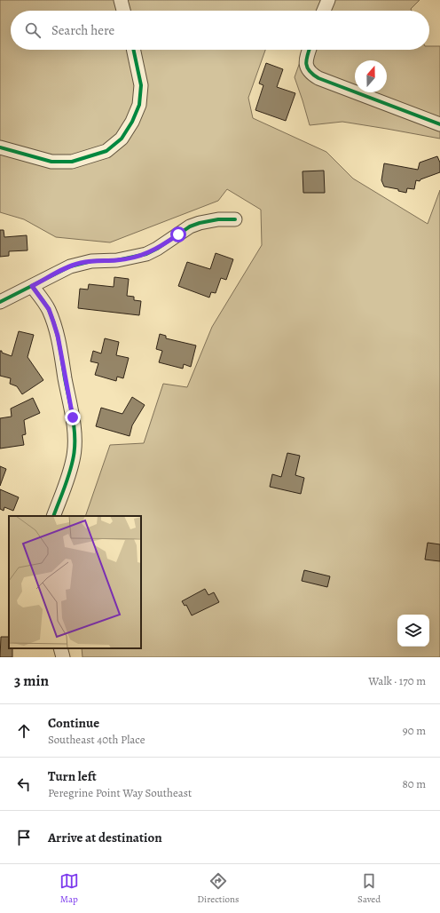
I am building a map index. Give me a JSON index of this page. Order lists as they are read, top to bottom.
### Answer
{
  "north": "top",
  "page": {
    "search": "Search here",
    "heading": ["3 min", "Walk · 170 m"],
    "list": [
      ["Continue", "Southeast 40th Place", "90 m"],
      ["Turn left", "Peregrine Point Way Southeast", "80 m"],
      "Arrive at destination"
    ],
    "nav": ["Map", "Directions", "Saved"]
  }
}
